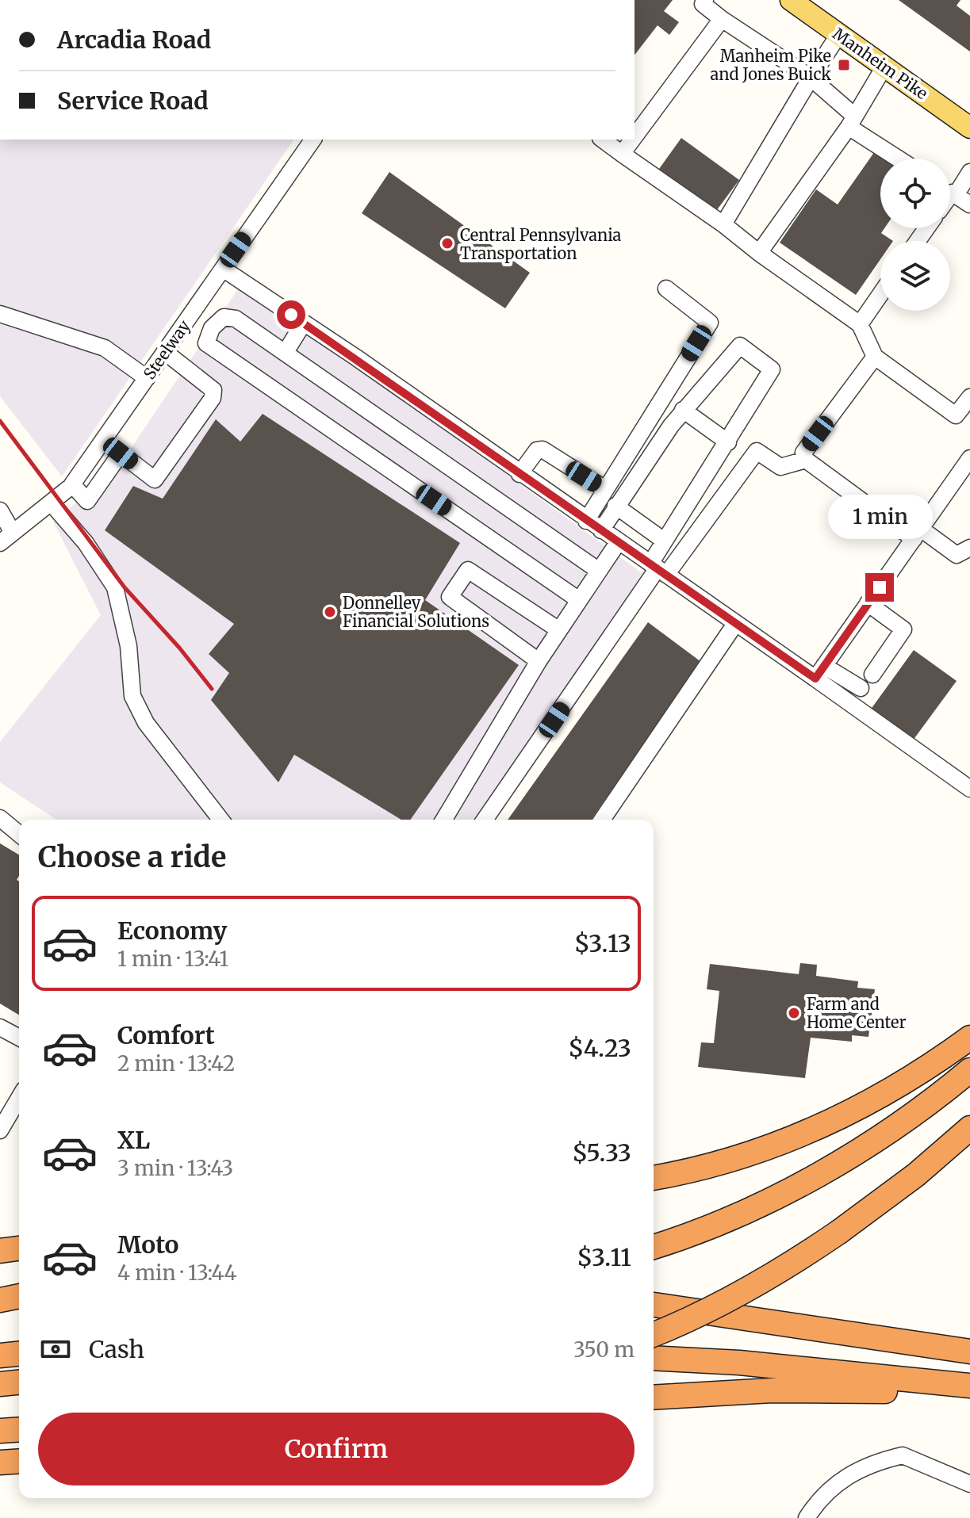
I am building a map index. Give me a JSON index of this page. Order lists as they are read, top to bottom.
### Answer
{
  "streets": {
    "main road": ["Manheim Pike"],
    "street": ["Steelway"]
  },
  "places": {
    "transit": ["Manheim Pike and Jones Buick"],
    "other": ["Central Pennsylvania Transportation", "Donnelley Financial Solutions", "Farm and Home Center"]
  },
  "page": {
    "banner": ["Arcadia Road", "Service Road"],
    "bubble": "1 min",
    "heading": "Choose a ride",
    "list": [
      {
        "name": "Economy",
        "note": "1 min · 13:41",
        "value": "$3.13"
      },
      {
        "name": "Comfort",
        "note": "2 min · 13:42",
        "value": "$4.23"
      },
      {
        "name": "XL",
        "note": "3 min · 13:43",
        "value": "$5.33"
      },
      {
        "name": "Moto",
        "note": "4 min · 13:44",
        "value": "$3.11"
      }
    ],
    "pay": ["Cash", "350 m"],
    "buttons": "Confirm"
  }
}
